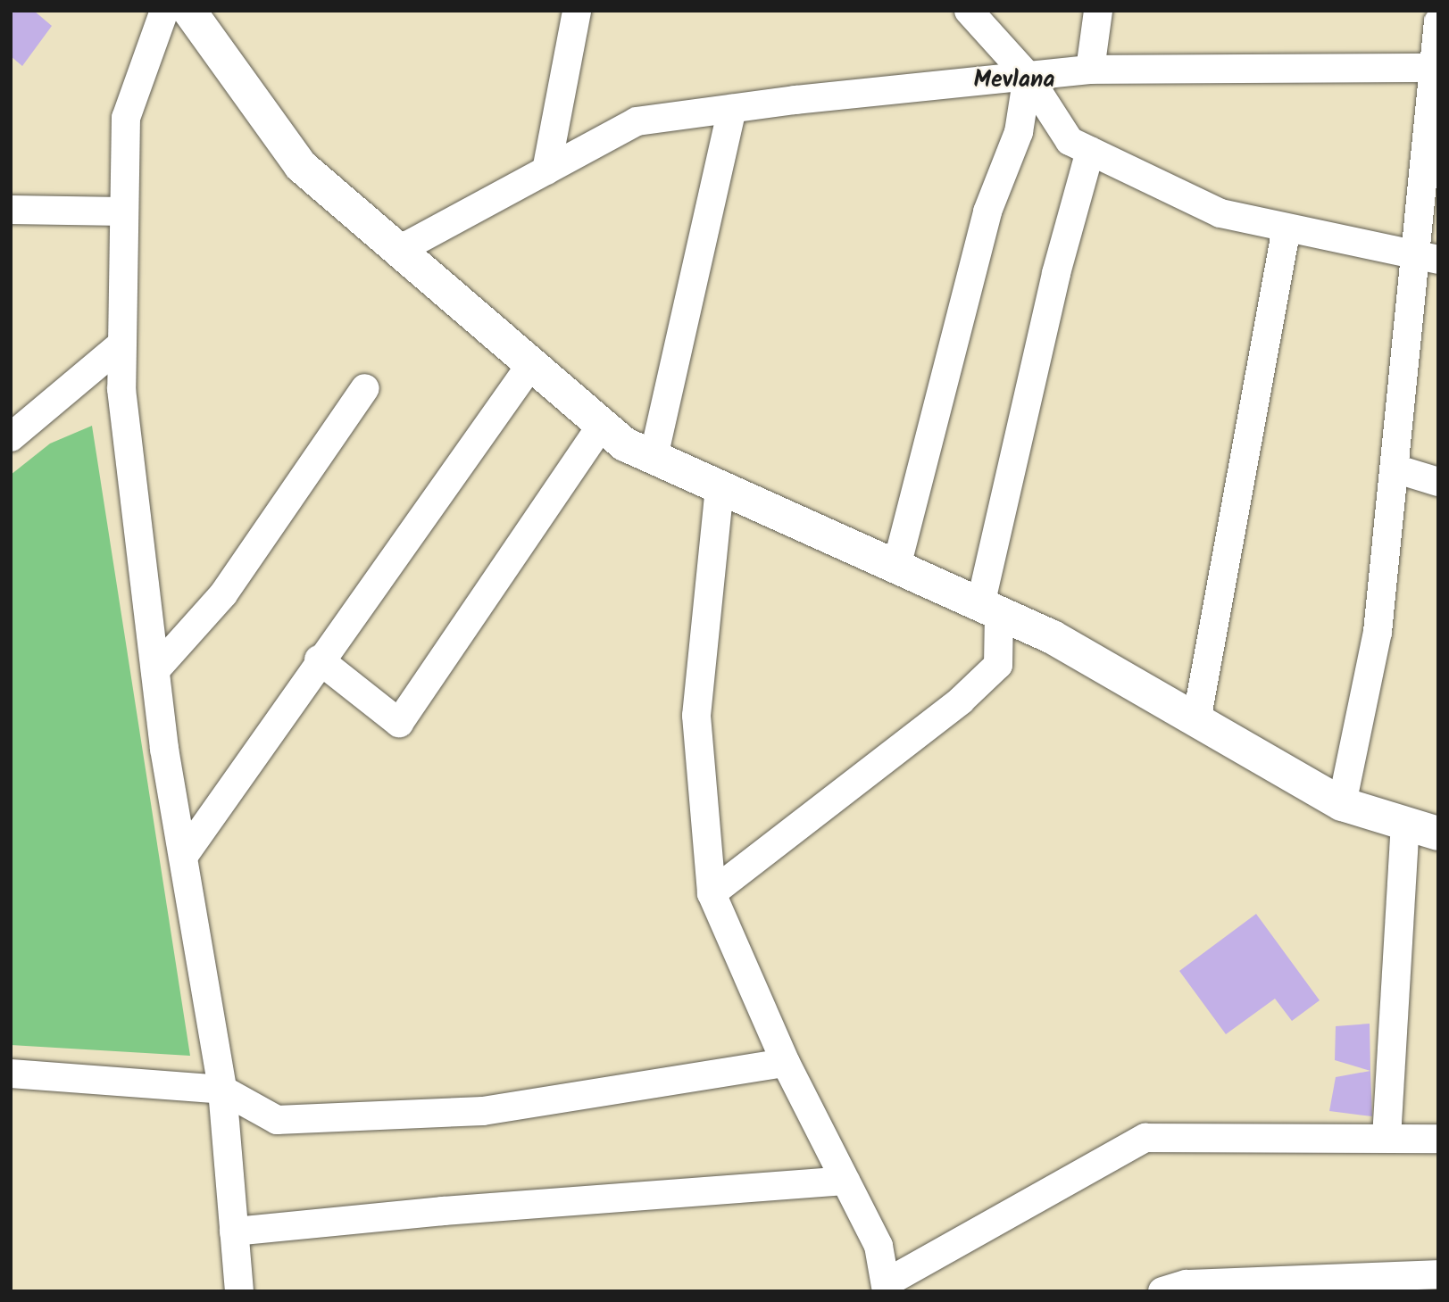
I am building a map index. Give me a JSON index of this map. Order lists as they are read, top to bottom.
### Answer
{
  "districts": ["Mevlana"]
}
